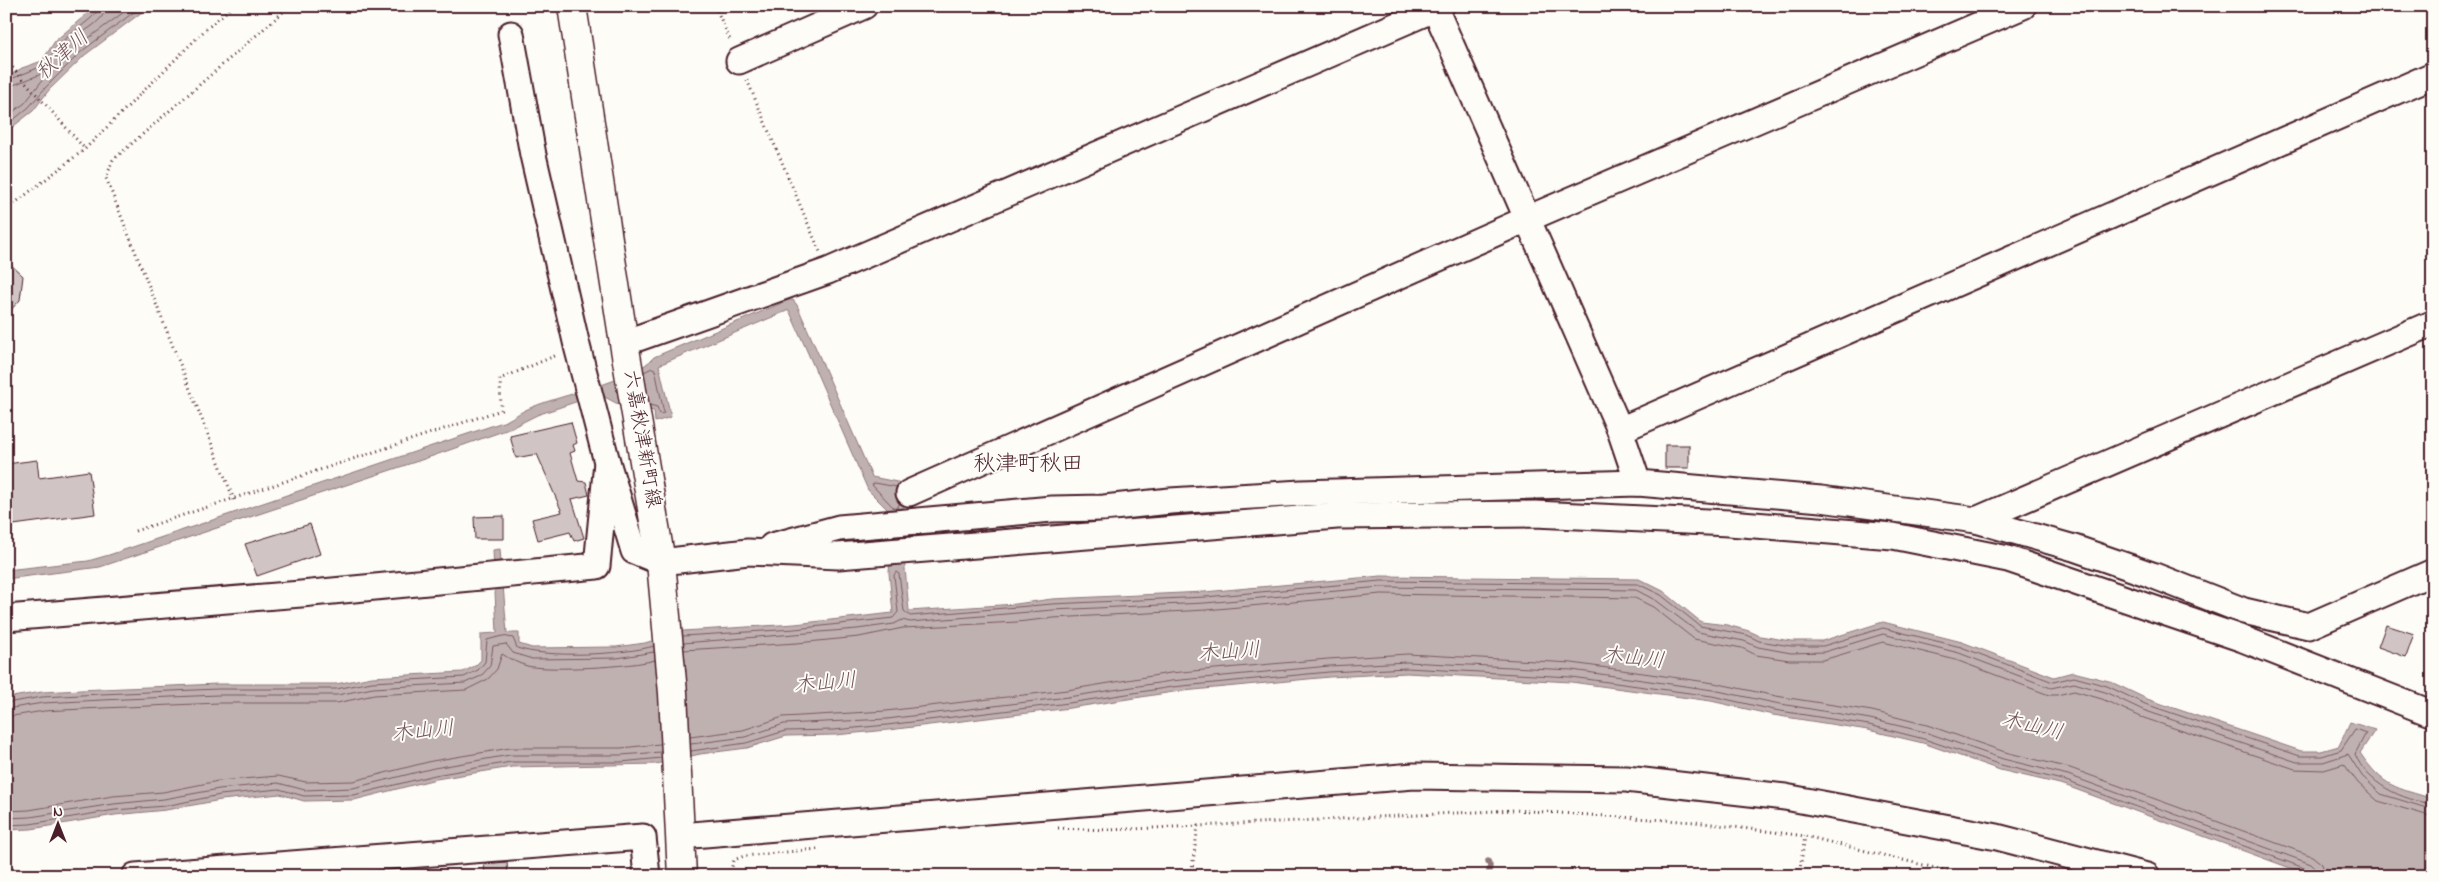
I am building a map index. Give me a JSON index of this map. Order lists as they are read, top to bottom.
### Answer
{
  "streets": {
    "main road": ["六嘉秋津新町線"]
  },
  "districts": ["秋津町秋田"],
  "water": ["秋津川", "木山川"],
  "north": "top"
}
